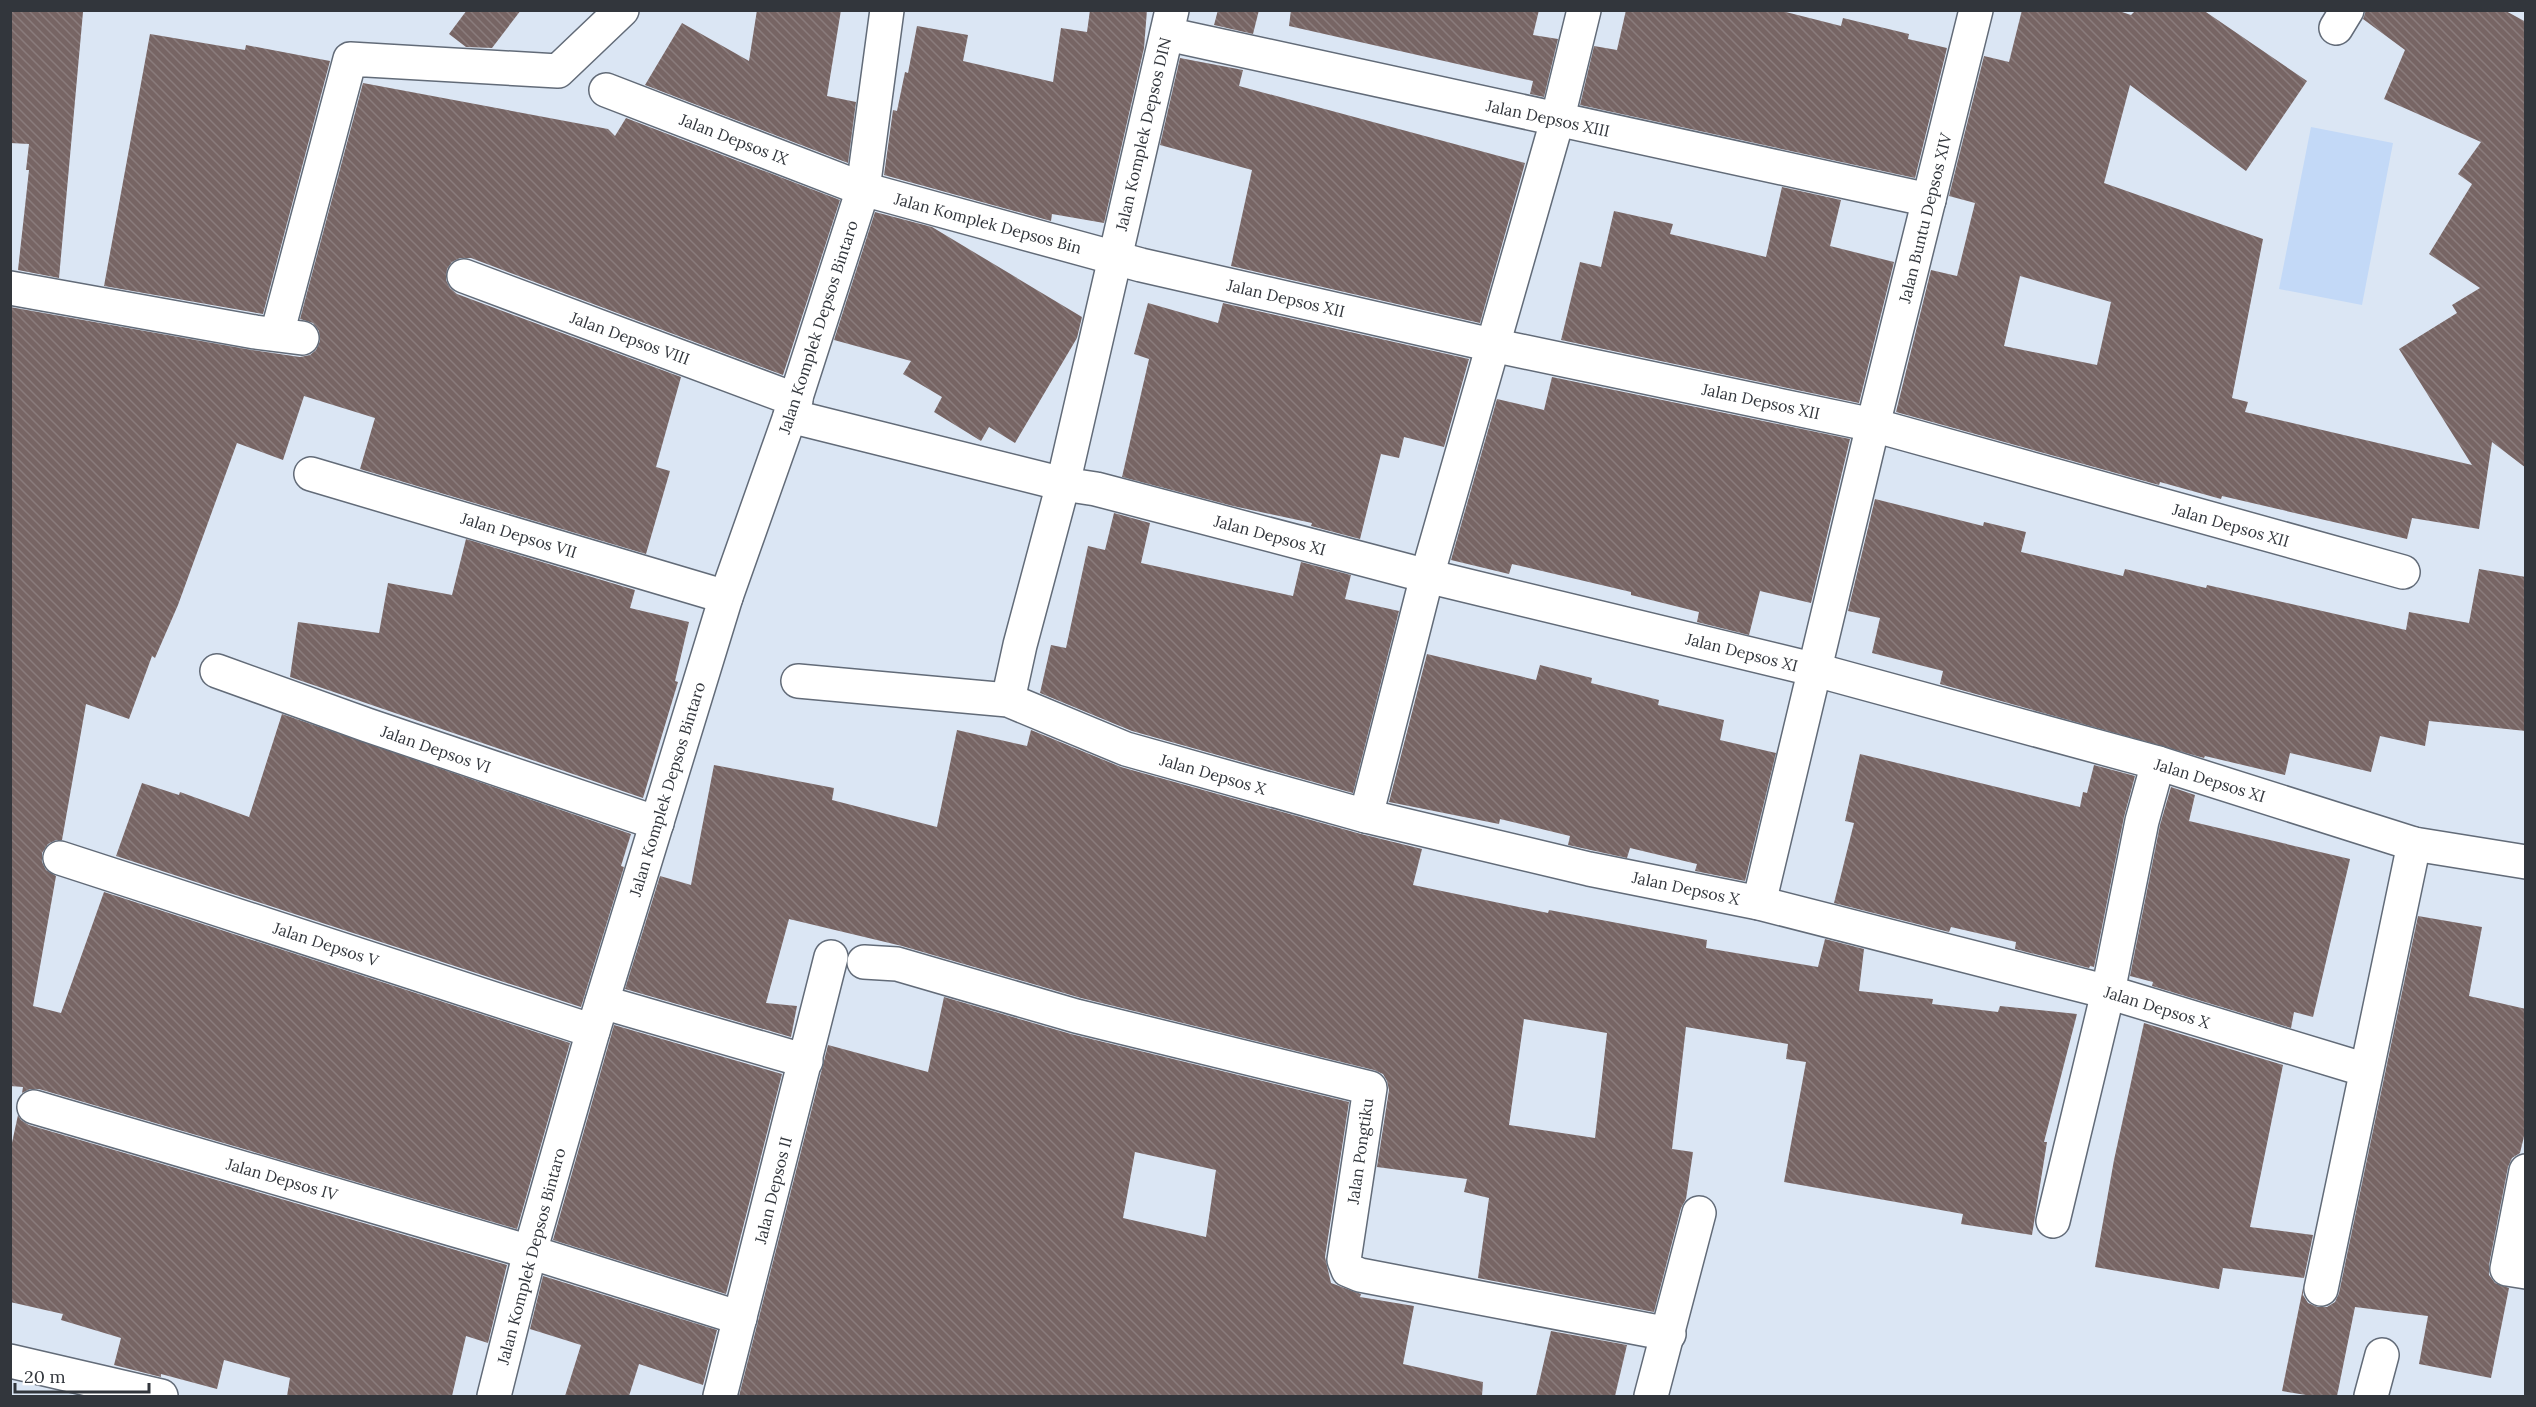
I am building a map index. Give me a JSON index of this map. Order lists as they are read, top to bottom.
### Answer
{
  "streets": {
    "street": [
      "Jalan Depsos XIII",
      "Jalan Komplek Depsos DIN",
      "Jalan Depsos IX",
      "Jalan Buntu Depsos XIV",
      "Jalan Komplek Depsos Bin",
      "Jalan Depsos XII",
      "Jalan Komplek Depsos Bintaro",
      "Jalan Depsos VIII",
      "Jalan Depsos VII",
      "Jalan Depsos XI",
      "Jalan Depsos VI",
      "Jalan Depsos X",
      "Jalan Depsos V",
      "Jalan Pongtiku",
      "Jalan Depsos IV",
      "Jalan Depsos II"
    ]
  },
  "crossings": [
    ["Jalan Depsos XIII", "Jalan Komplek Depsos DIN"],
    ["Jalan Depsos XIII", "Jalan Buntu Depsos XIV"],
    ["Jalan Komplek Depsos DIN", "Jalan Komplek Depsos Bin"],
    ["Jalan Komplek Depsos DIN", "Jalan Depsos XII"],
    ["Jalan Komplek Depsos DIN", "Jalan Depsos VIII"],
    ["Jalan Komplek Depsos DIN", "Jalan Depsos XI"],
    ["Jalan Komplek Depsos DIN", "Jalan Depsos X"],
    ["Jalan Depsos IX", "Jalan Komplek Depsos Bin"],
    ["Jalan Depsos IX", "Jalan Komplek Depsos Bintaro"],
    ["Jalan Buntu Depsos XIV", "Jalan Depsos XII"],
    ["Jalan Buntu Depsos XIV", "Jalan Depsos XI"],
    ["Jalan Buntu Depsos XIV", "Jalan Depsos X"],
    ["Jalan Komplek Depsos Bin", "Jalan Depsos XII"],
    ["Jalan Komplek Depsos Bin", "Jalan Komplek Depsos Bintaro"],
    ["Jalan Komplek Depsos Bintaro", "Jalan Depsos VIII"],
    ["Jalan Komplek Depsos Bintaro", "Jalan Depsos VII"],
    ["Jalan Komplek Depsos Bintaro", "Jalan Depsos VI"],
    ["Jalan Komplek Depsos Bintaro", "Jalan Depsos V"],
    ["Jalan Komplek Depsos Bintaro", "Jalan Depsos IV"],
    ["Jalan Depsos VIII", "Jalan Depsos XI"]
  ],
  "scale_bar": "20 m"
}
